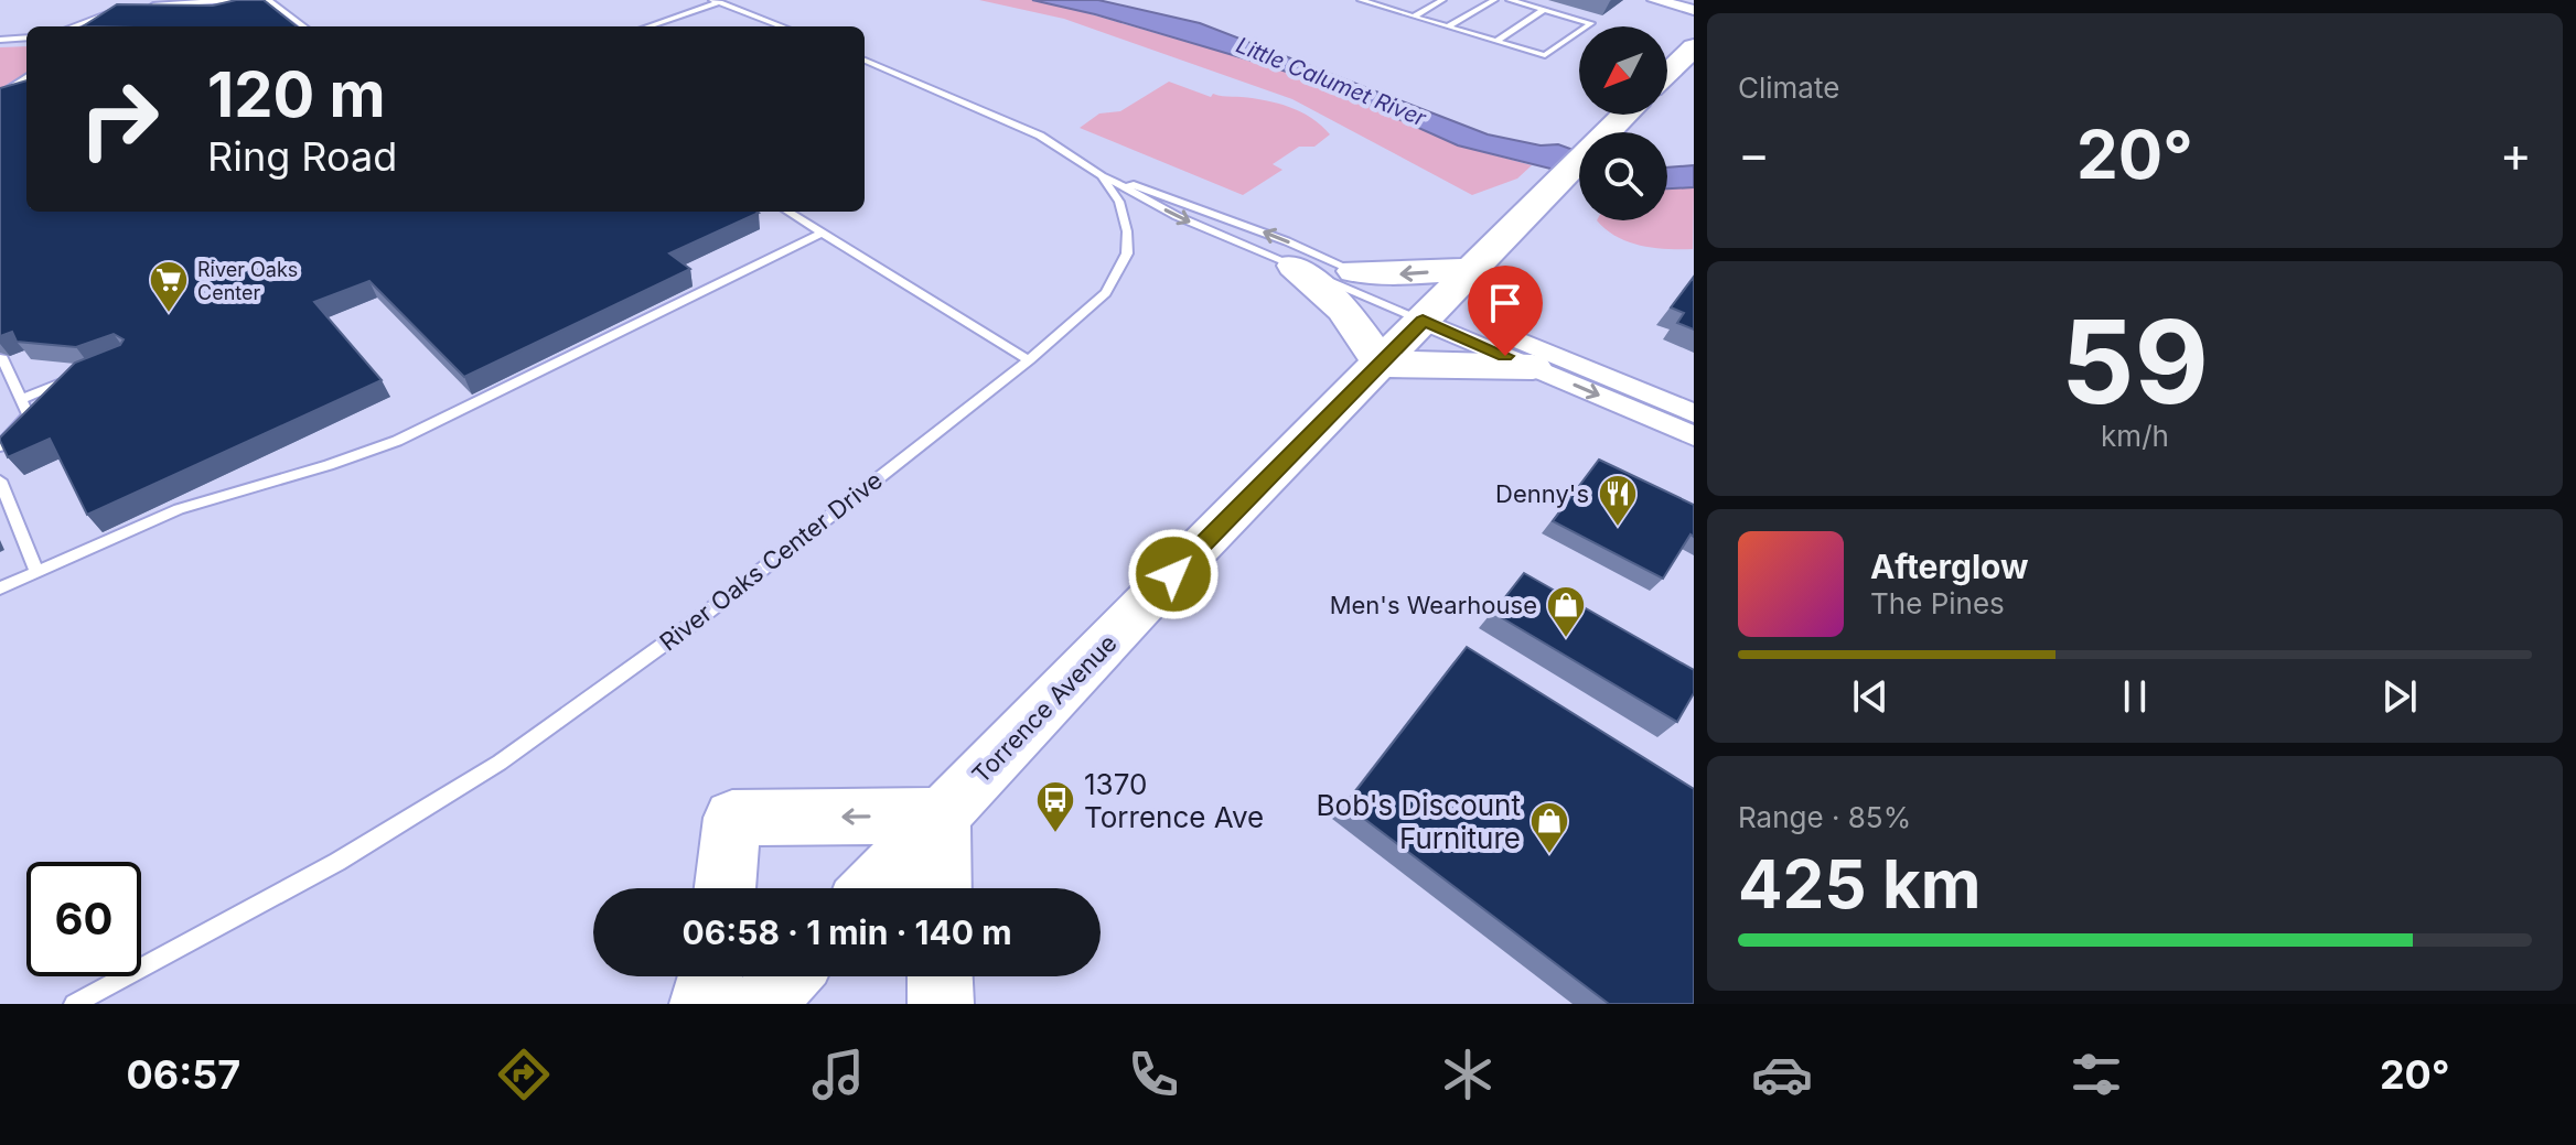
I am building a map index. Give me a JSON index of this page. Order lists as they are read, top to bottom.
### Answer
{
  "streets": {
    "main road": ["Torrence Avenue"],
    "lane": ["River Oaks Center Drive"]
  },
  "water": ["Little Calumet River"],
  "places": {
    "supermarket": ["River Oaks Center"],
    "restaurant": ["Denny's"],
    "shop": ["Men's Wearhouse", "Bob's Discount Furniture"],
    "bus stop": ["1370 Torrence Ave"]
  },
  "north": "bottom left",
  "page": {
    "tile": [
      "Climate",
      ["59", "km/h"],
      ["Range · 85%", "425 km"]
    ],
    "turn": ["120 m", "Ring Road"],
    "heat": ["−", "20°", "+"],
    "song": ["Afterglow", "The Pines"],
    "limit": "60",
    "trip": "06:58 · 1 min · 140 m",
    "tabs": ["06:57", "20°"]
  }
}
